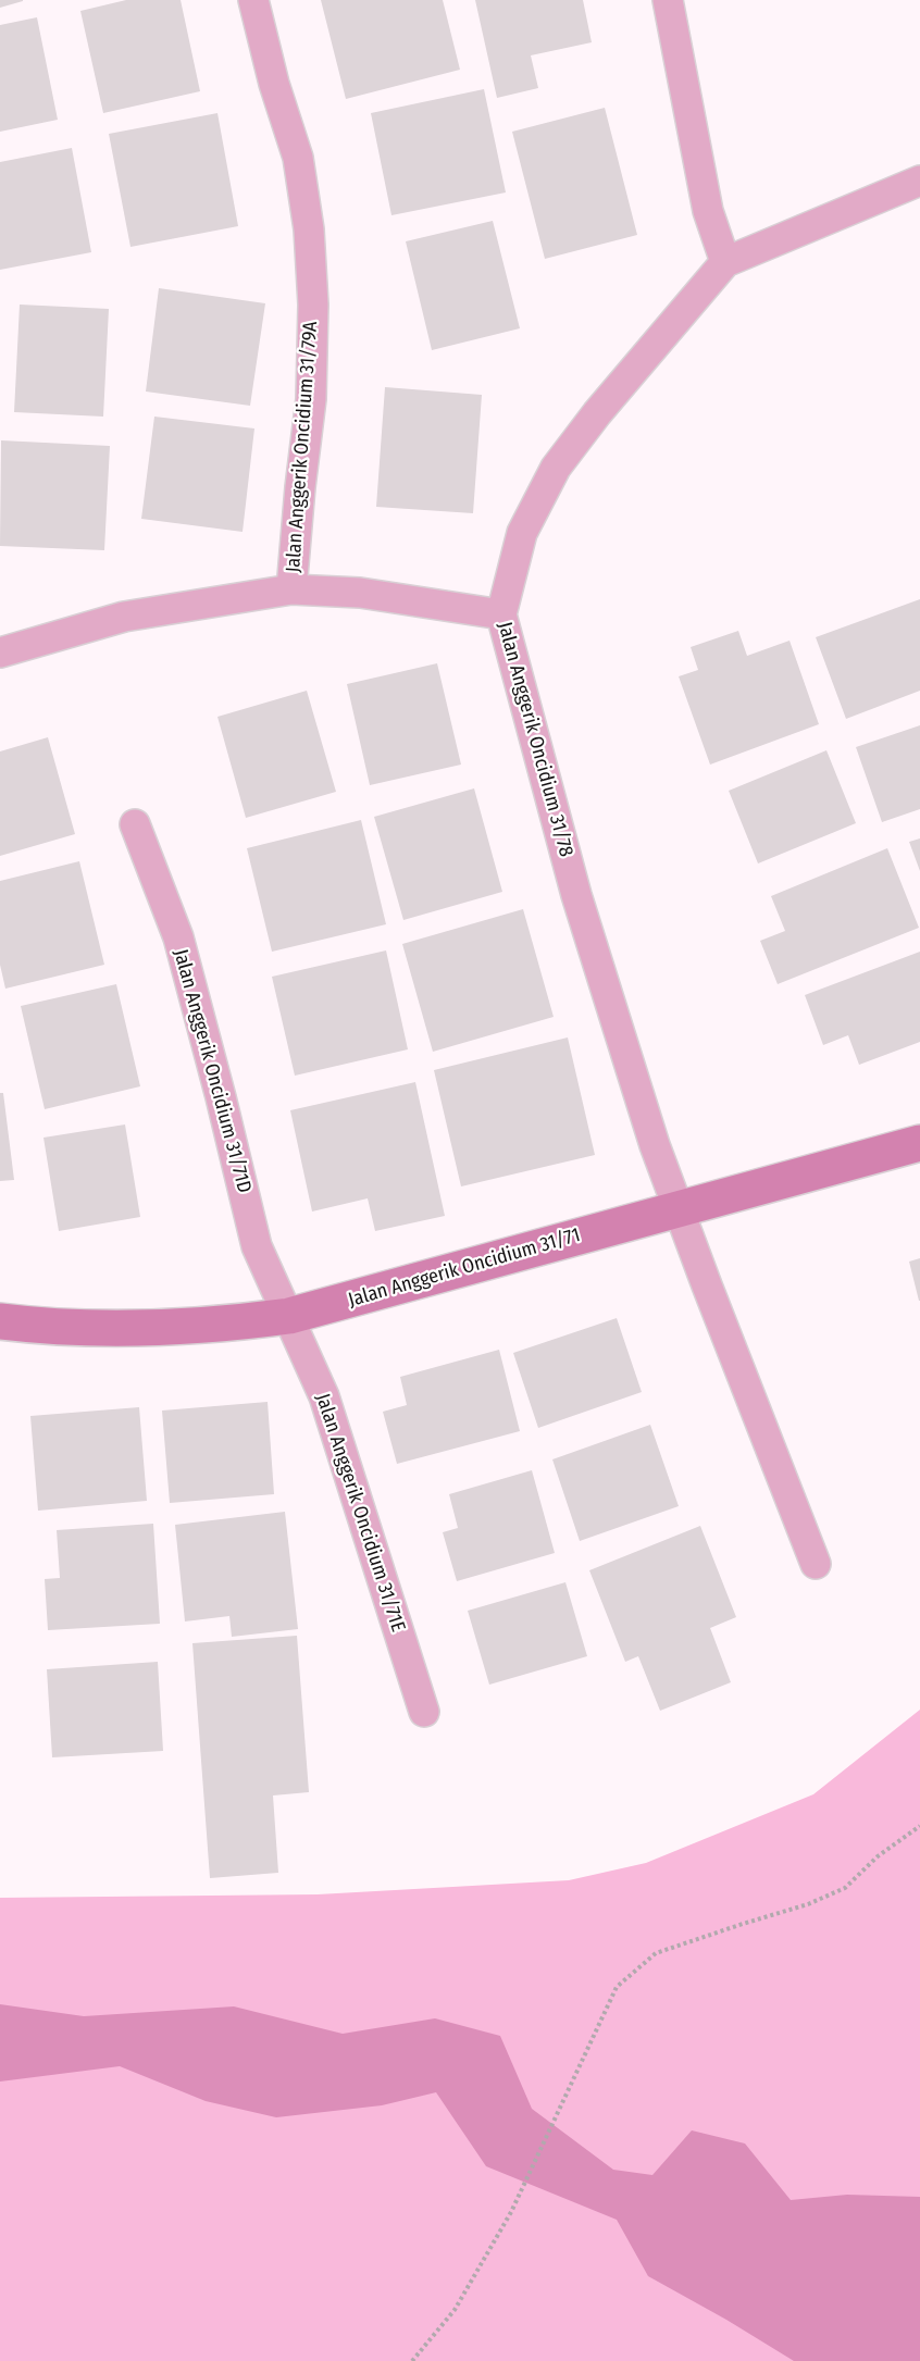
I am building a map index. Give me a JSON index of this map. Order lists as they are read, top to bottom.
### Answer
{
  "streets": {
    "street": [
      "Jalan Anggerik Oncidium 31/79A",
      "Jalan Anggerik Oncidium 31/78",
      "Jalan Anggerik Oncidium 31/71D",
      "Jalan Anggerik Oncidium 31/71",
      "Jalan Anggerik Oncidium 31/71E"
    ]
  },
  "crossings": [
    ["Jalan Anggerik Oncidium 31/78", "Jalan Anggerik Oncidium 31/71"],
    ["Jalan Anggerik Oncidium 31/71D", "Jalan Anggerik Oncidium 31/71"],
    ["Jalan Anggerik Oncidium 31/71D", "Jalan Anggerik Oncidium 31/71E"],
    ["Jalan Anggerik Oncidium 31/71", "Jalan Anggerik Oncidium 31/71E"]
  ]
}
